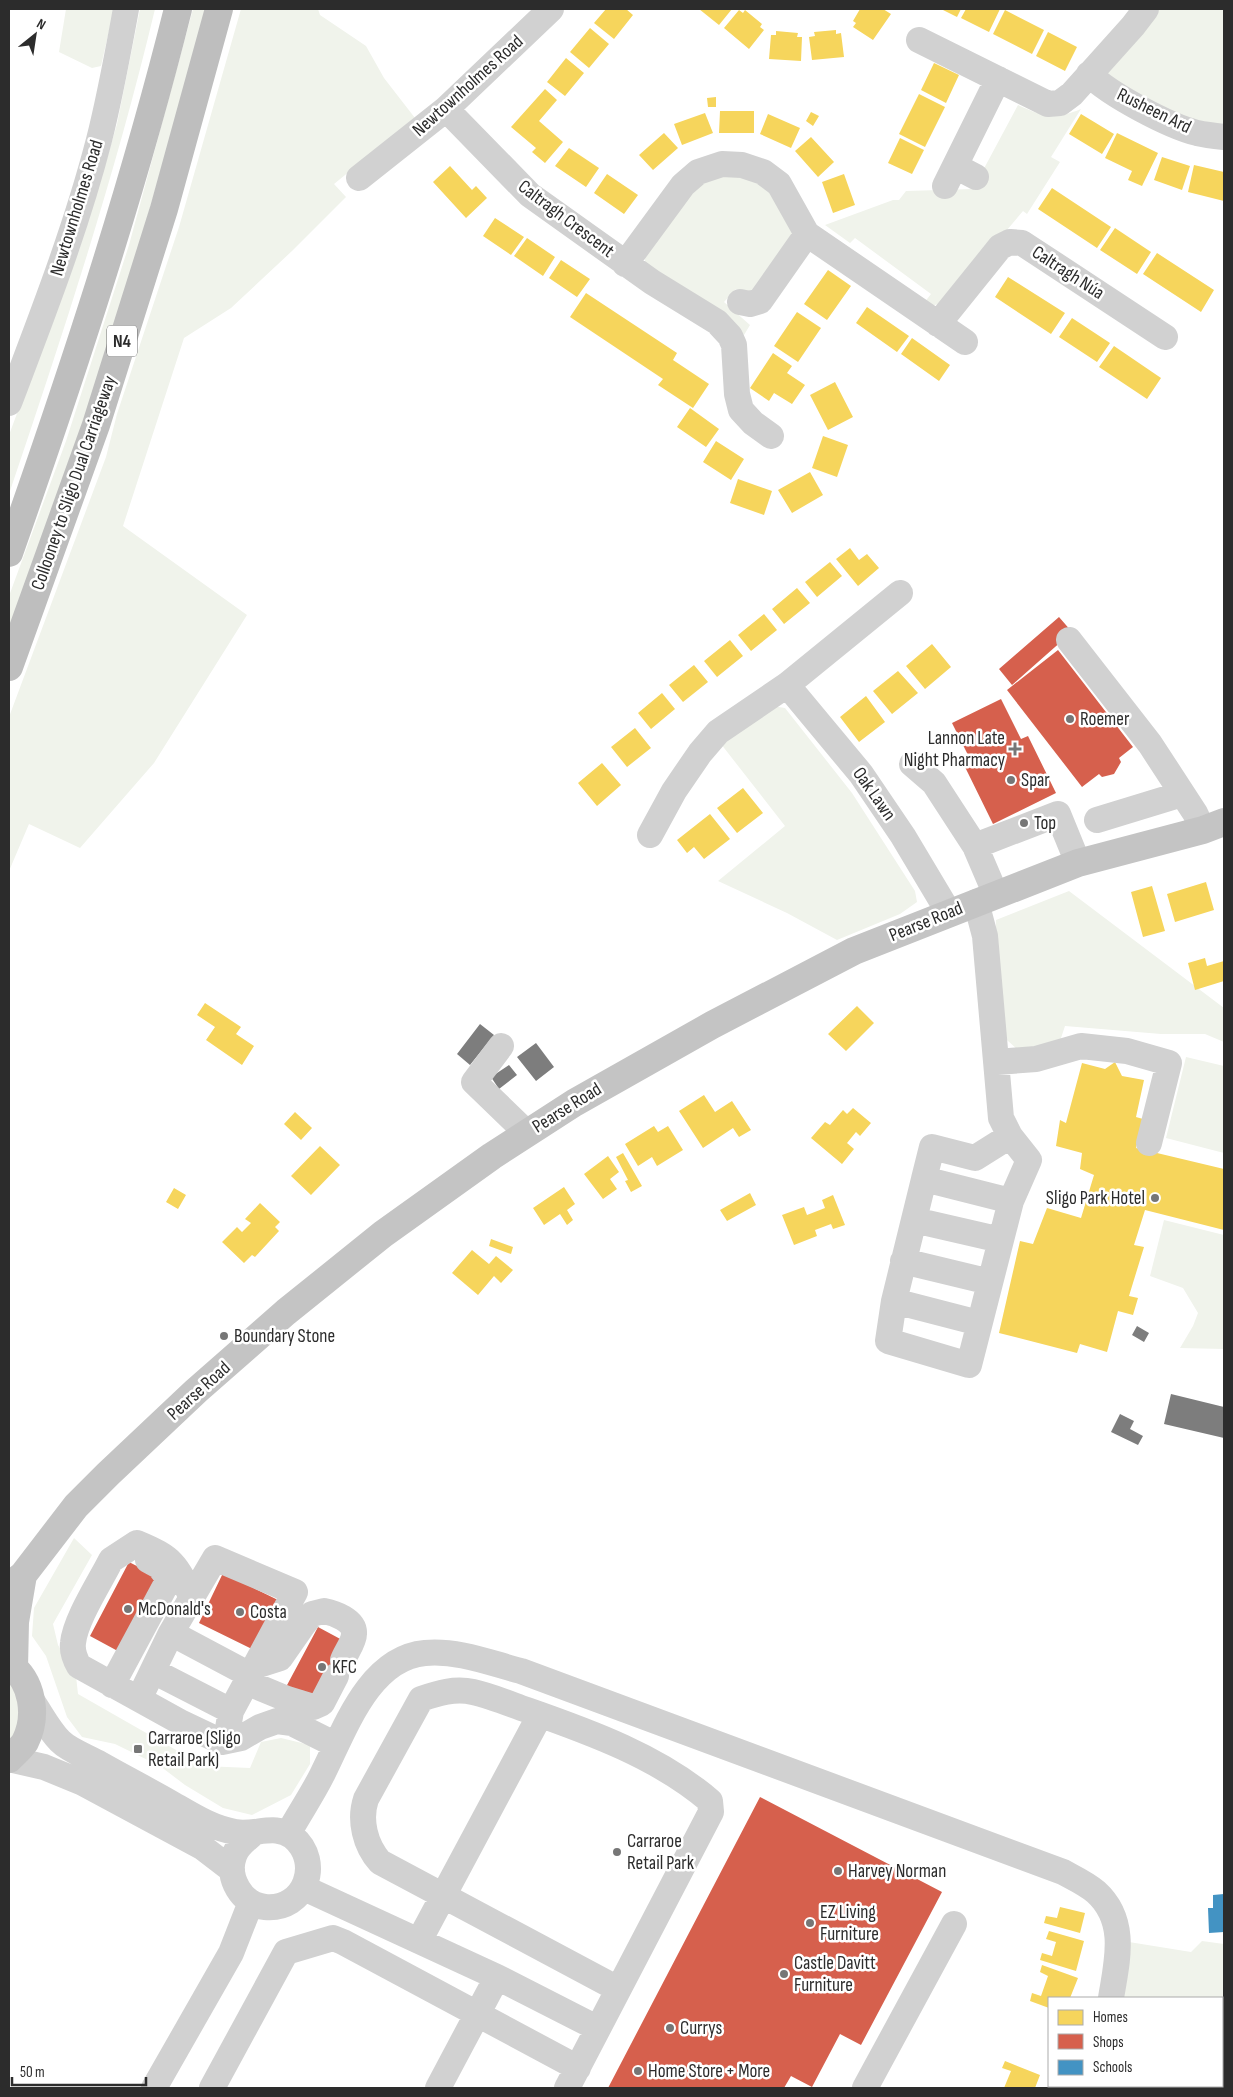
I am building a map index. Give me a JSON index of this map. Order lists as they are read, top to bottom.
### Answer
{
  "streets": {
    "highway": ["N4", "Collooney to Sligo Dual Carriageway"],
    "main road": ["Pearse Road"],
    "street": [
      "Newtownholmes Road",
      "Rusheen Ard",
      "Caltragh Crescent",
      "Caltragh Núa",
      "Oak Lawn"
    ]
  },
  "crossings": [
    ["Newtownholmes Road", "Caltragh Crescent"],
    ["Caltragh Crescent", "Caltragh Núa"],
    ["Oak Lawn", "Pearse Road"]
  ],
  "places": {
    "other": [
      "Roemer",
      "Spar",
      "Top",
      "Sligo Park Hotel",
      "Boundary Stone",
      "McDonald's",
      "Costa",
      "KFC",
      "Carraroe Retail Park",
      "Harvey Norman",
      "EZ Living Furniture",
      "Castle Davitt Furniture",
      "Currys",
      "Home Store + More"
    ],
    "health": ["Lannon Late Night Pharmacy"],
    "transit": ["Carraroe (Sligo Retail Park)"]
  },
  "legend": ["Homes", "Shops", "Schools"],
  "scale_bar": "50 m",
  "north": "top right"
}
